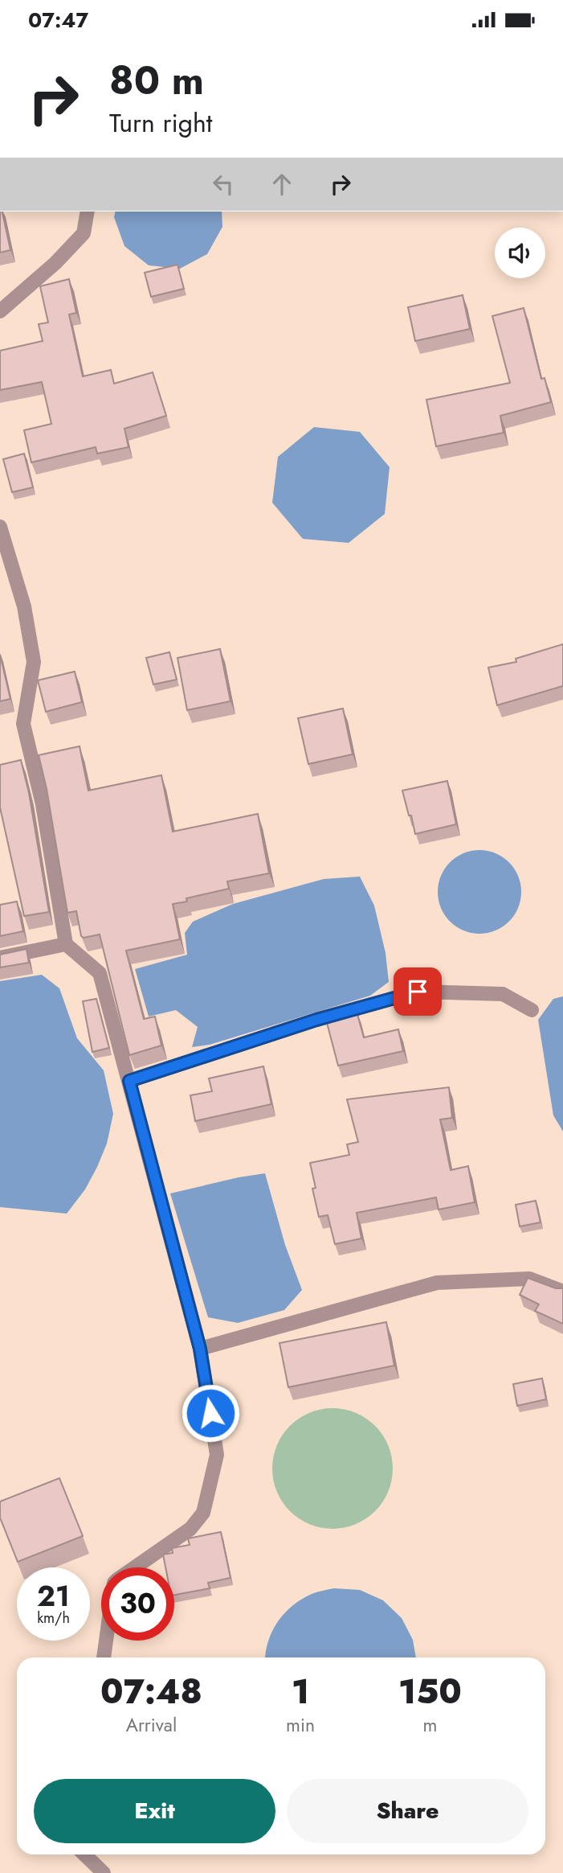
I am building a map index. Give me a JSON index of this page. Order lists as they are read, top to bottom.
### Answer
{
  "page": {
    "status": "07:47",
    "turn": ["80 m", "Turn right"],
    "speed": "21 km/h",
    "limit": "30",
    "eta": [
      "07:48",
      "Arrival",
      "1",
      "min",
      "150",
      "m"
    ],
    "buttons": ["Exit", "Share"]
  }
}
